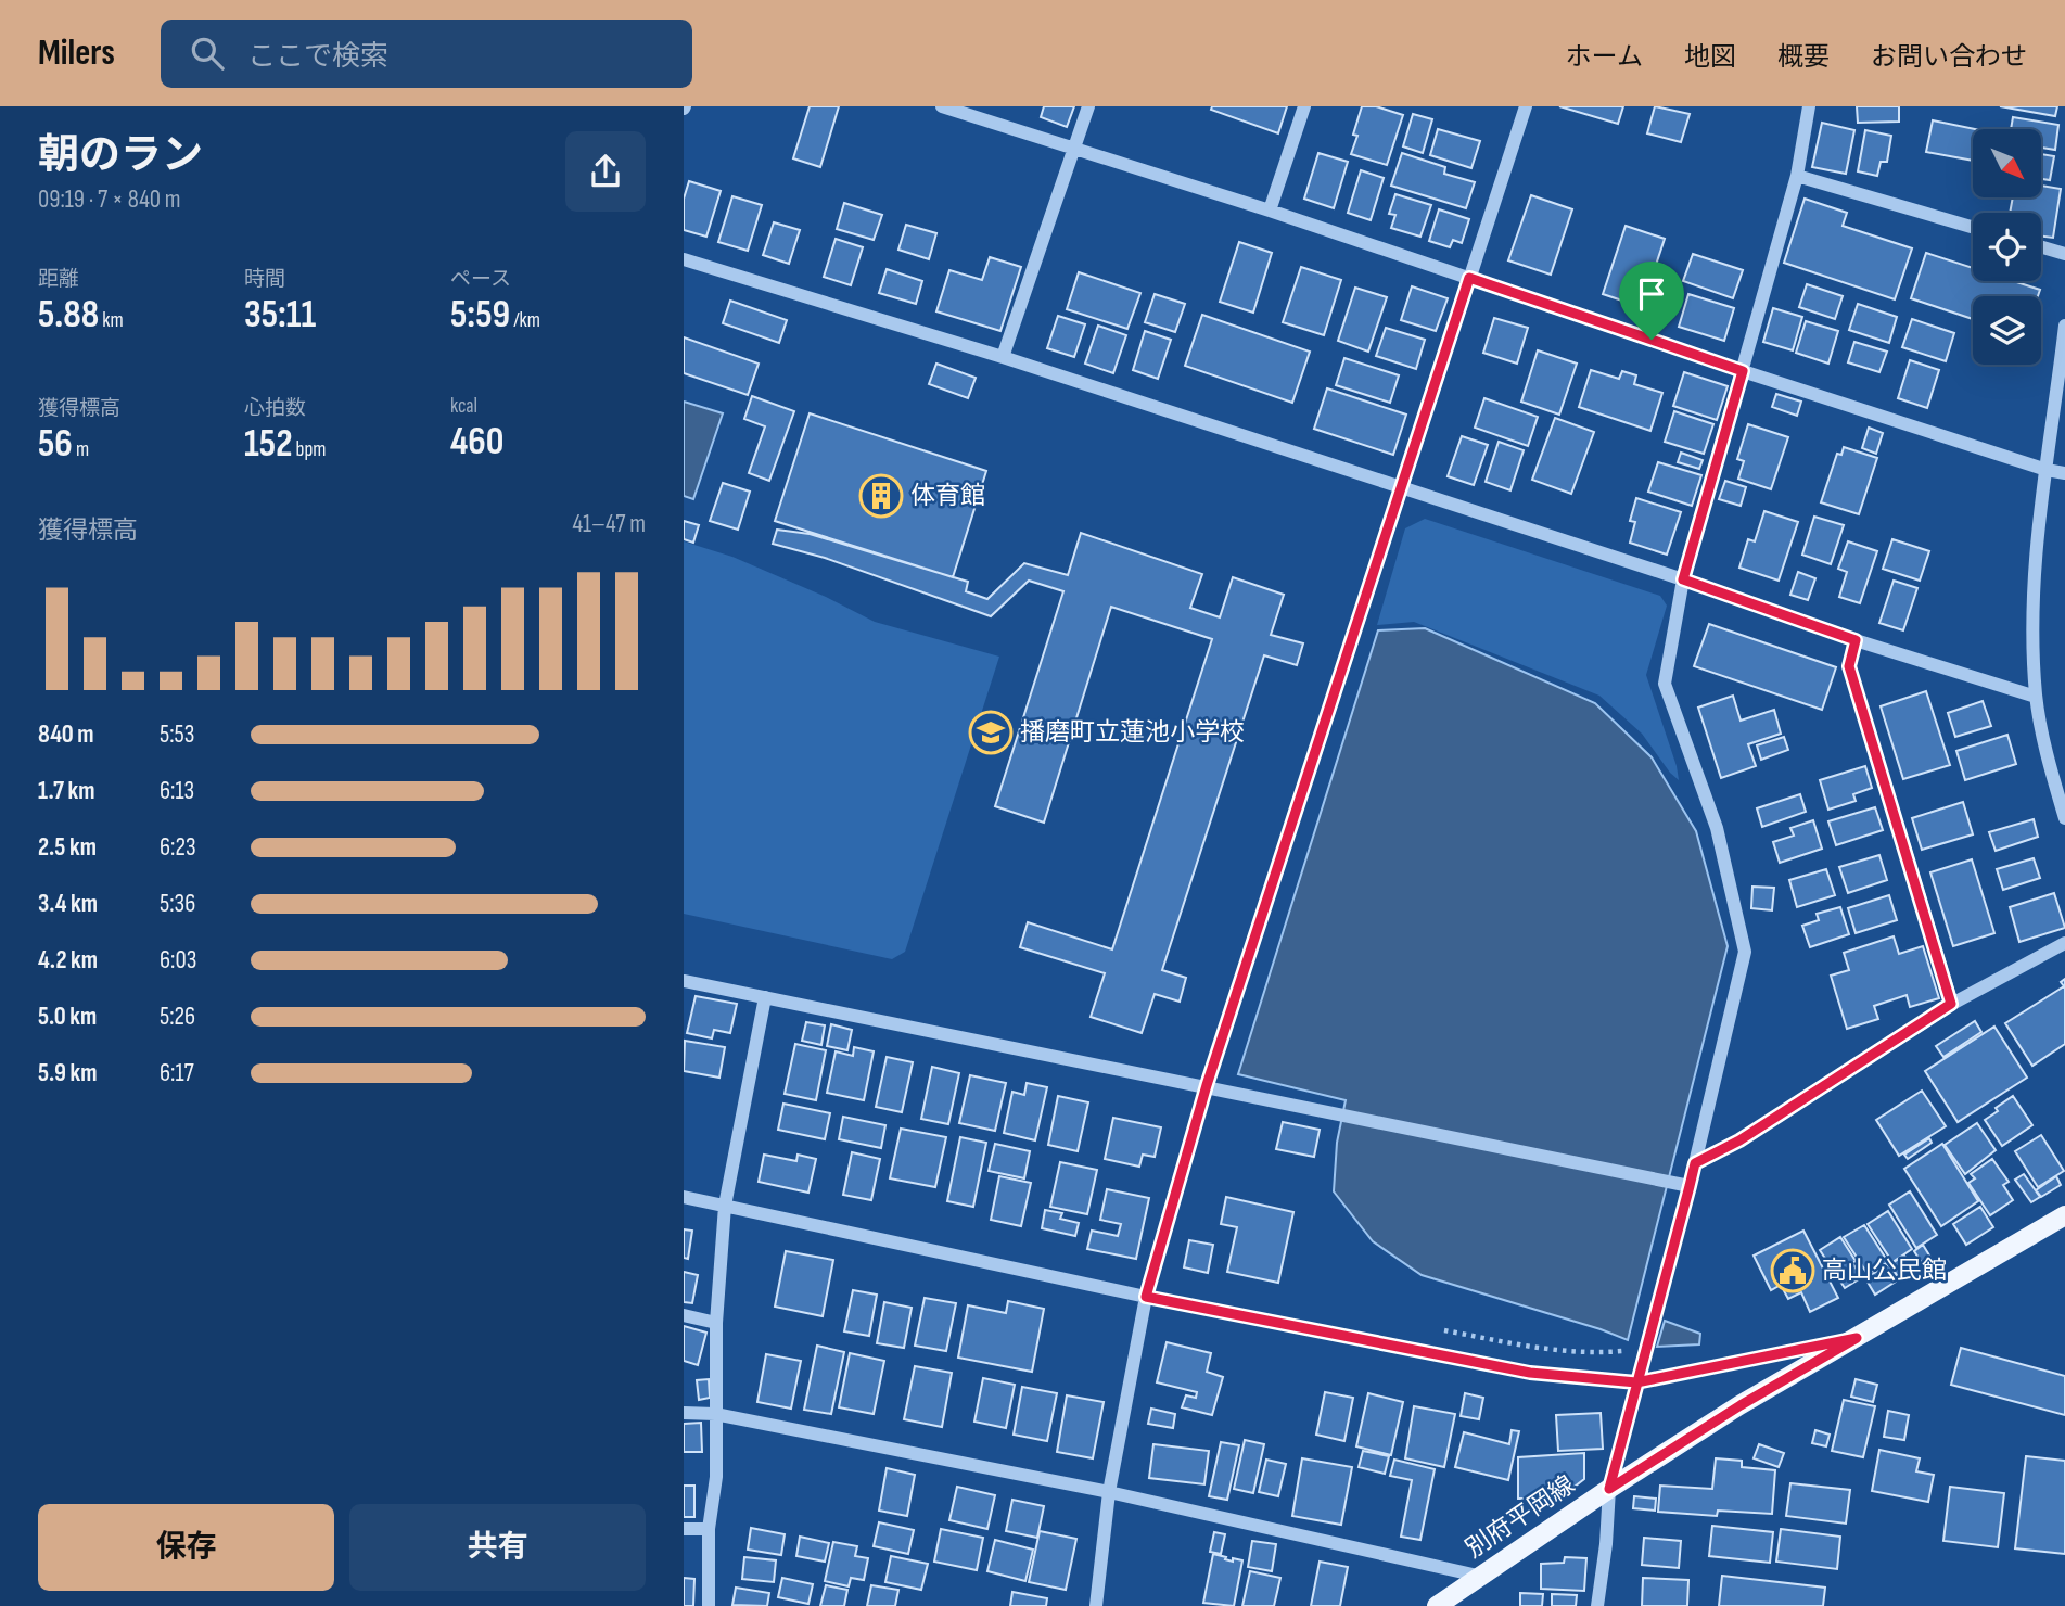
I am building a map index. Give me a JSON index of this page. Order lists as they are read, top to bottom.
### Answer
{
  "streets": {
    "main road": ["別府平岡線"]
  },
  "places": {
    "building": ["体育館"],
    "school or university": ["播磨町立蓮池小学校"],
    "public building": ["高山公民館"]
  },
  "north": "bottom right",
  "page": {
    "header": "Milers",
    "search": "ここで検索",
    "nav": [
      "ホーム",
      "地図",
      "概要",
      "お問い合わせ"
    ],
    "heading": ["朝のラン", "09:19 · 7 × 840 m"],
    "stats": [
      ["距離", "5.88 km"],
      ["時間", "35:11"],
      ["ペース", "5:59 /km"],
      ["獲得標高", "56 m"],
      ["心拍数", "152 bpm"],
      ["kcal", "460"]
    ],
    "chart": ["獲得標高", "41–47 m"],
    "list": [
      {
        "name": "840 m",
        "note": "5:53"
      },
      {
        "name": "1.7 km",
        "note": "6:13"
      },
      {
        "name": "2.5 km",
        "note": "6:23"
      },
      {
        "name": "3.4 km",
        "note": "5:36"
      },
      {
        "name": "4.2 km",
        "note": "6:03"
      },
      {
        "name": "5.0 km",
        "note": "5:26"
      },
      {
        "name": "5.9 km",
        "note": "6:17"
      }
    ],
    "buttons": ["保存", "共有"]
  }
}
